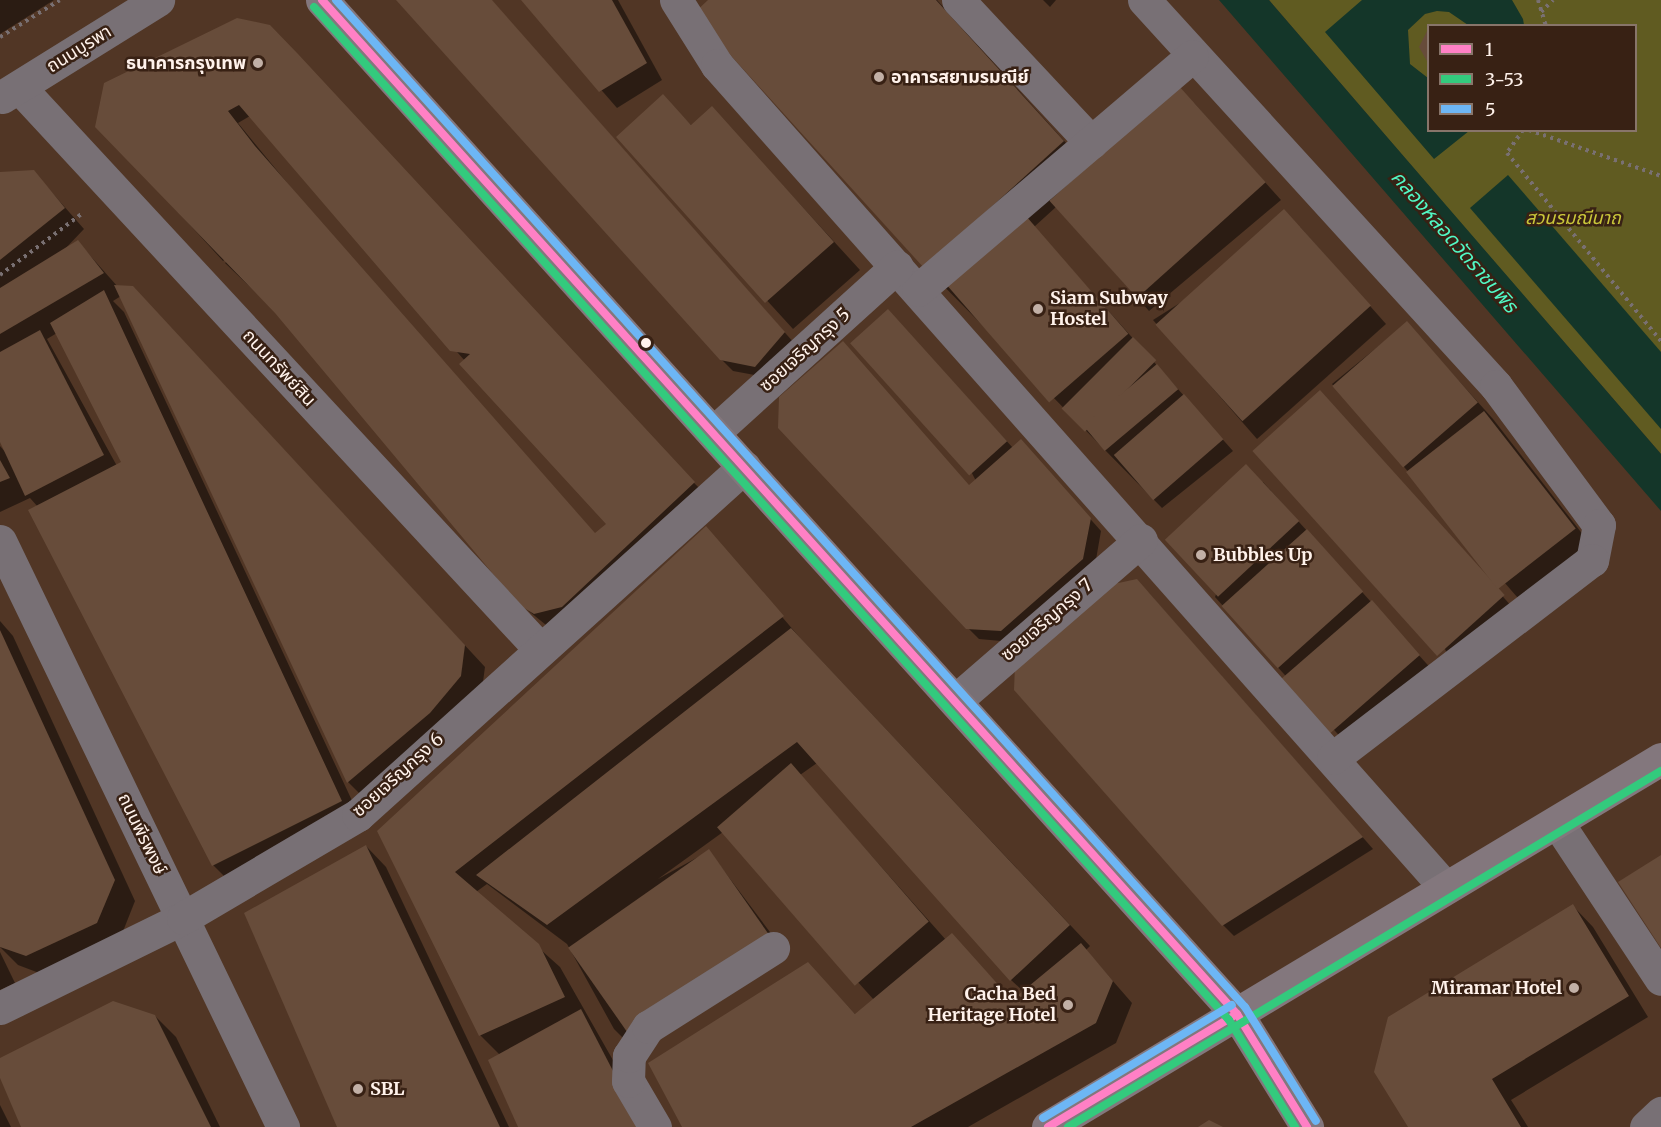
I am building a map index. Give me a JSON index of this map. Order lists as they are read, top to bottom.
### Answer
{
  "streets": {
    "street": [
      "ถนนบูรพา",
      "ซอยเจริญกรุง 5",
      "ถนนทรัพย์สิน",
      "ซอยเจริญกรุง 7",
      "ซอยเจริญกรุง 6",
      "ถนนพีรพงษ์"
    ]
  },
  "crossings": [
    ["ถนนบูรพา", "ถนนทรัพย์สิน"],
    ["ถนนทรัพย์สิน", "ซอยเจริญกรุง 6"],
    ["ซอยเจริญกรุง 6", "ถนนพีรพงษ์"]
  ],
  "water": ["คลองหลอดวัดราชบพิธ"],
  "parks": ["สวนรมณีนาถ"],
  "places": [
    "ธนาคารกรุงเทพ",
    "อาคารสยามรมณีย์",
    "Siam Subway Hostel",
    "Bubbles Up",
    "Miramar Hotel",
    "Cacha Bed Heritage Hotel",
    "SBL"
  ],
  "lines": ["transit line 1", "transit line 5", "transit line 3-53"],
  "legend": ["1", "3-53", "5"]
}
